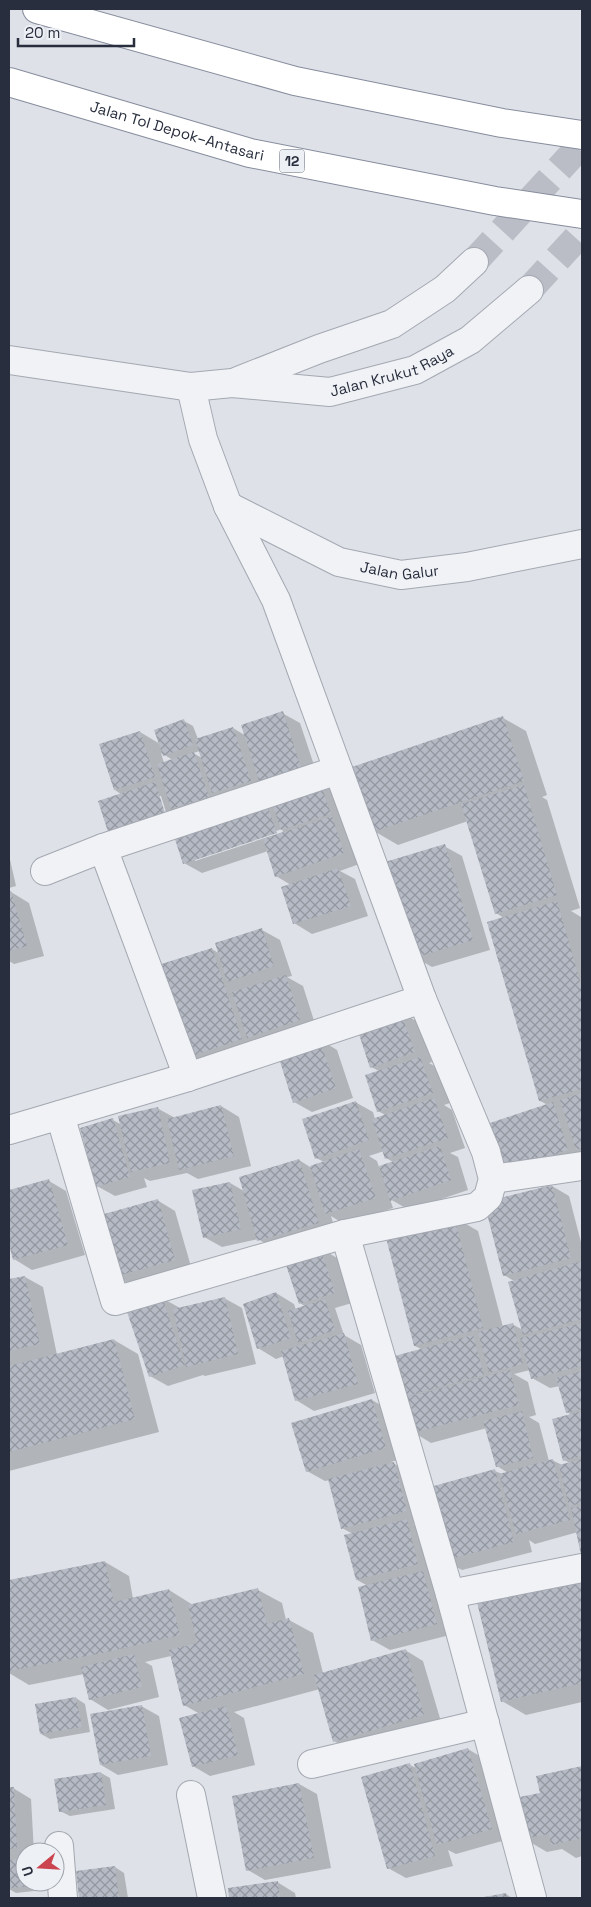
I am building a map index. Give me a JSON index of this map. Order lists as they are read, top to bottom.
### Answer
{
  "streets": {
    "highway": ["Jalan Tol Depok–Antasari", "12"],
    "street": ["Jalan Krukut Raya", "Jalan Galur"]
  },
  "scale_bar": "20 m",
  "north": "left"
}
